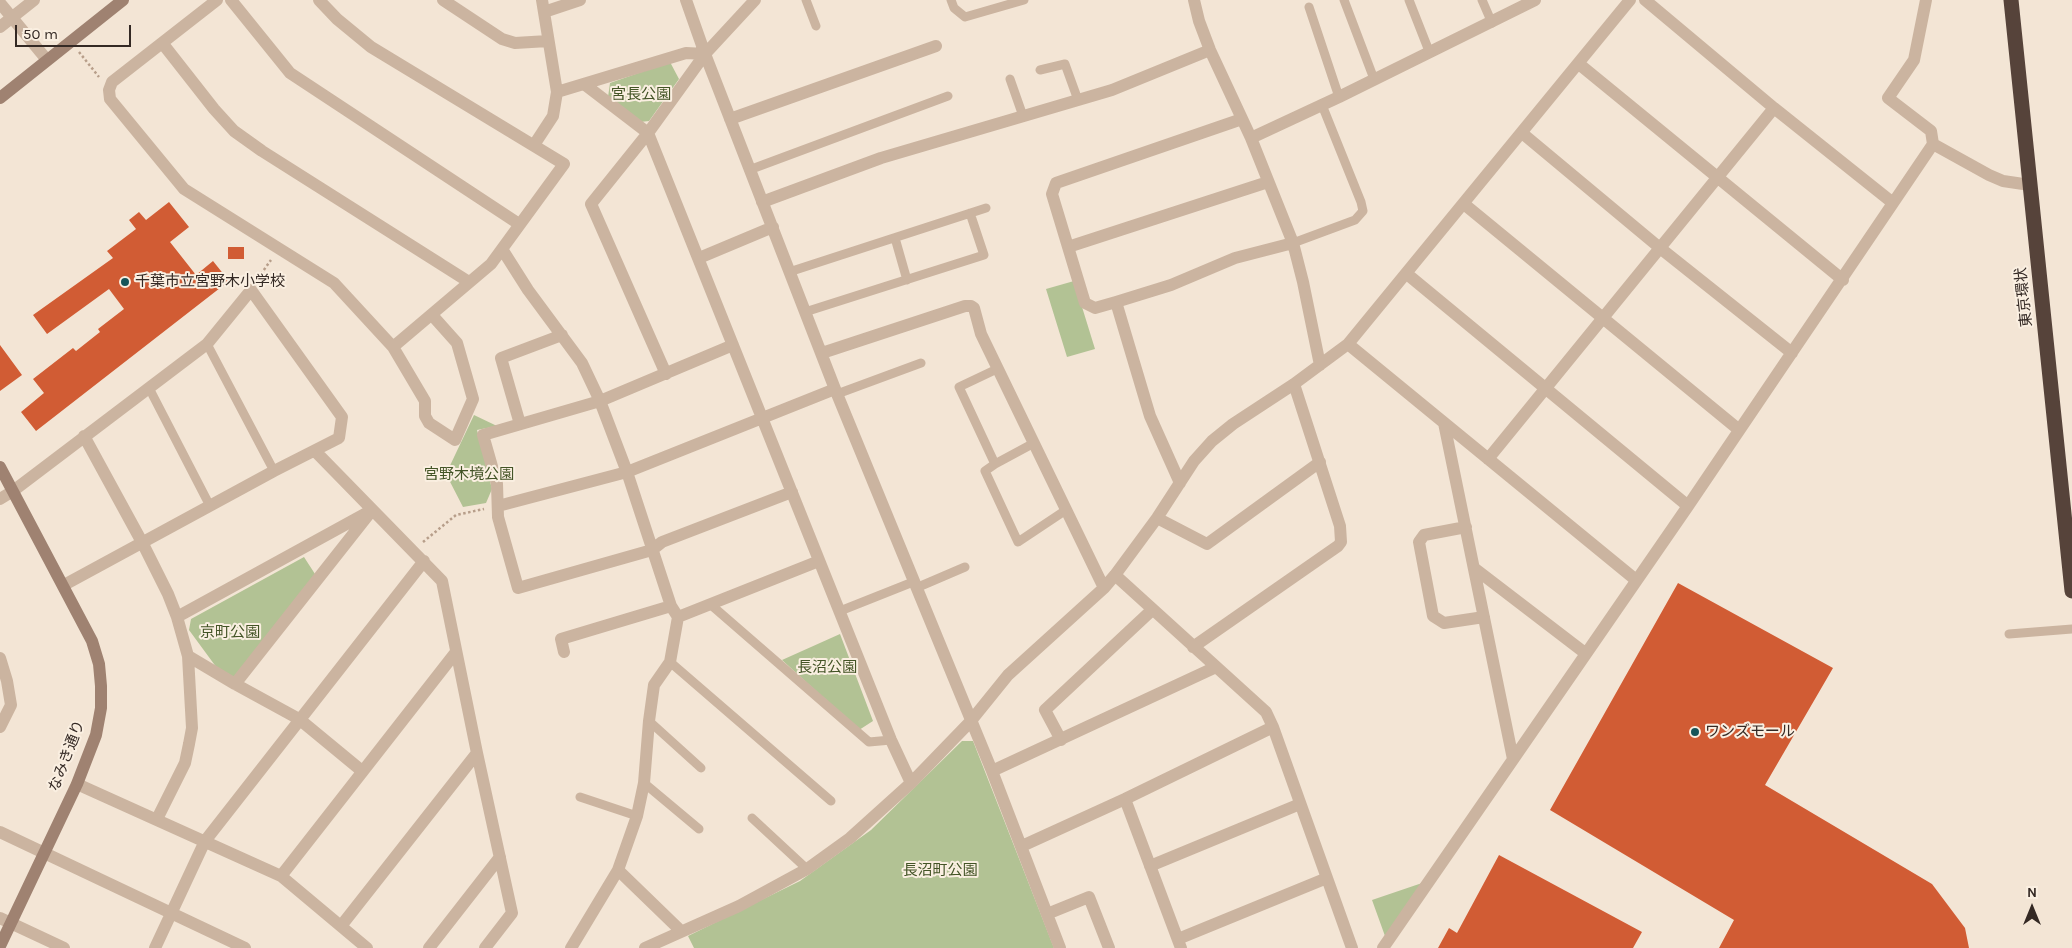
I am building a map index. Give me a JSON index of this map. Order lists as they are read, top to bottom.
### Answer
{
  "streets": {
    "highway": ["東京環状"],
    "street": ["なみき通り"]
  },
  "parks": [
    "宮長公園",
    "宮野木境公園",
    "京町公園",
    "長沼公園",
    "長沼町公園"
  ],
  "places": ["千葉市立宮野木小学校", "ワンズモール"],
  "scale_bar": "50 m",
  "north": "top"
}
